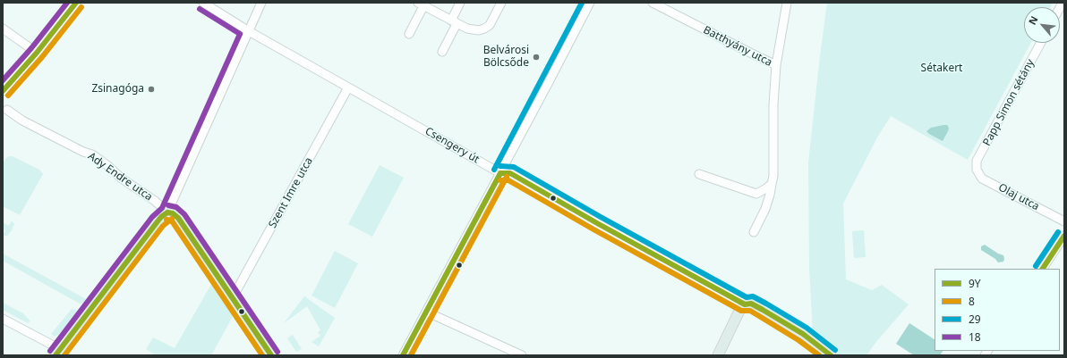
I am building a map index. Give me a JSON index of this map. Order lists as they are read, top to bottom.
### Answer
{
  "streets": {
    "main road": ["Csengery út", "Ady Endre utca"],
    "street": [
      "Batthyány utca",
      "Papp Simon sétány",
      "Szent Imre utca",
      "Olaj utca"
    ]
  },
  "crossings": [
    ["Papp Simon sétány", "Olaj utca"],
    ["Csengery út", "Szent Imre utca"],
    ["Ady Endre utca", "Szent Imre utca"]
  ],
  "parks": ["Sétakert"],
  "places": ["Belvárosi Bölcsőde", "Zsinagóga"],
  "lines": [
    "transit line 9Y",
    "transit line 29",
    "transit line 18",
    "transit line 8"
  ],
  "legend": [
    "9Y",
    "8",
    "29",
    "18"
  ],
  "north": "top left"
}
